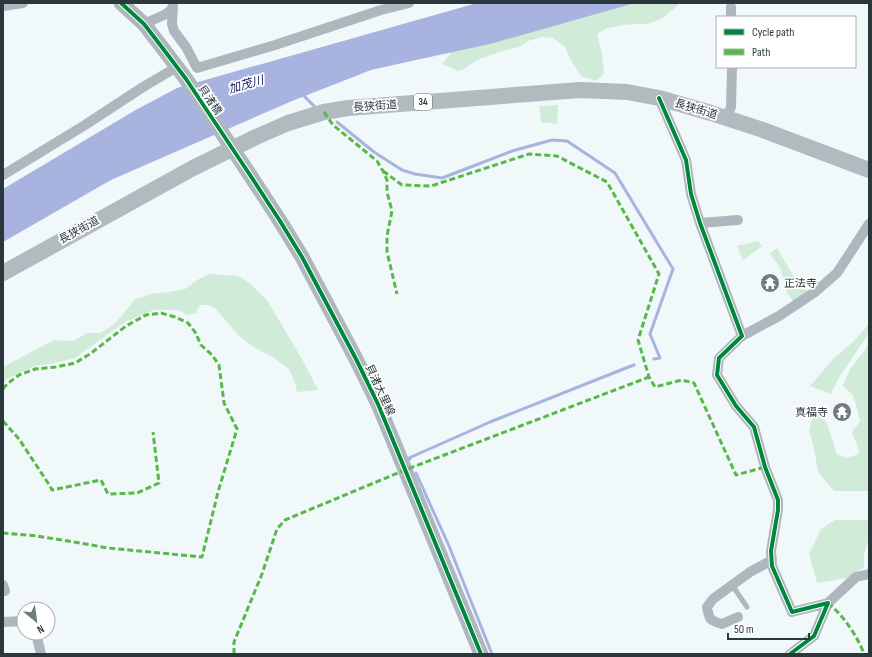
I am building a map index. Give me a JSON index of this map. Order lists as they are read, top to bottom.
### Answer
{
  "streets": {
    "main road": ["34", "長狭街道"],
    "street": ["貝渚橋", "貝渚大里線"]
  },
  "crossings": [
    ["貝渚橋", "長狭街道"],
    ["貝渚橋", "貝渚大里線"],
    ["長狭街道", "貝渚大里線"]
  ],
  "water": ["加茂川"],
  "places": {
    "temple": ["正法寺", "真福寺"]
  },
  "legend": ["Cycle path", "Path"],
  "scale_bar": "50 m",
  "north": "bottom right"
}
